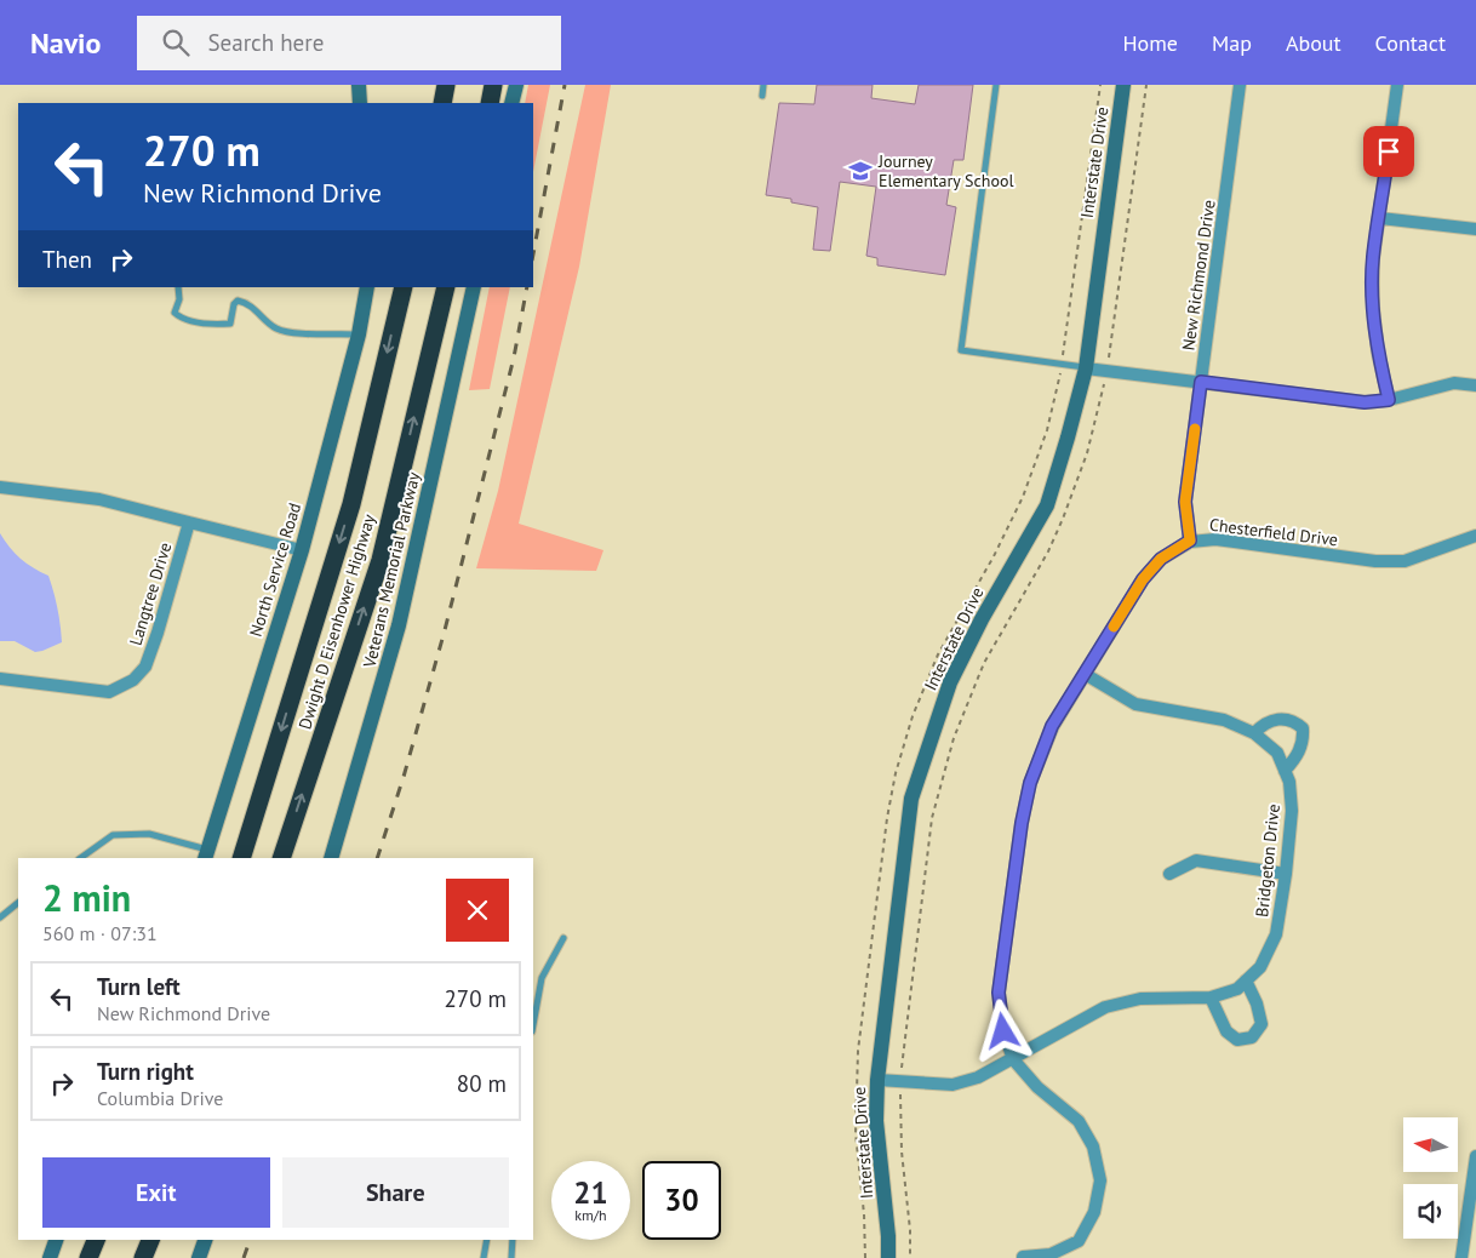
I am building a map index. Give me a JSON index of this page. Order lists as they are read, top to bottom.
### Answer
{
  "streets": {
    "highway": ["Dwight D Eisenhower Highway"],
    "street": [
      "Interstate Drive",
      "New Richmond Drive",
      "Chesterfield Drive",
      "North Service Road",
      "Veterans Memorial Parkway",
      "Langtree Drive",
      "Bridgeton Drive"
    ]
  },
  "crossings": [
    ["Interstate Drive", "Bridgeton Drive"],
    ["New Richmond Drive", "Chesterfield Drive"],
    ["Chesterfield Drive", "Bridgeton Drive"]
  ],
  "places": {
    "school or university": ["Journey Elementary School"]
  },
  "north": "left",
  "page": {
    "header": "Navio",
    "search": "Search here",
    "nav": [
      "Home",
      "Map",
      "About",
      "Contact"
    ],
    "turn": ["270 m", "New Richmond Drive"],
    "then": "Then",
    "heading": ["2 min", "560 m · 07:31"],
    "list": [
      {
        "name": "Turn left",
        "note": "New Richmond Drive",
        "value": "270 m"
      },
      {
        "name": "Turn right",
        "note": "Columbia Drive",
        "value": "80 m"
      }
    ],
    "buttons": ["Exit", "Share"],
    "speed": "21 km/h",
    "limit": "30"
  }
}
